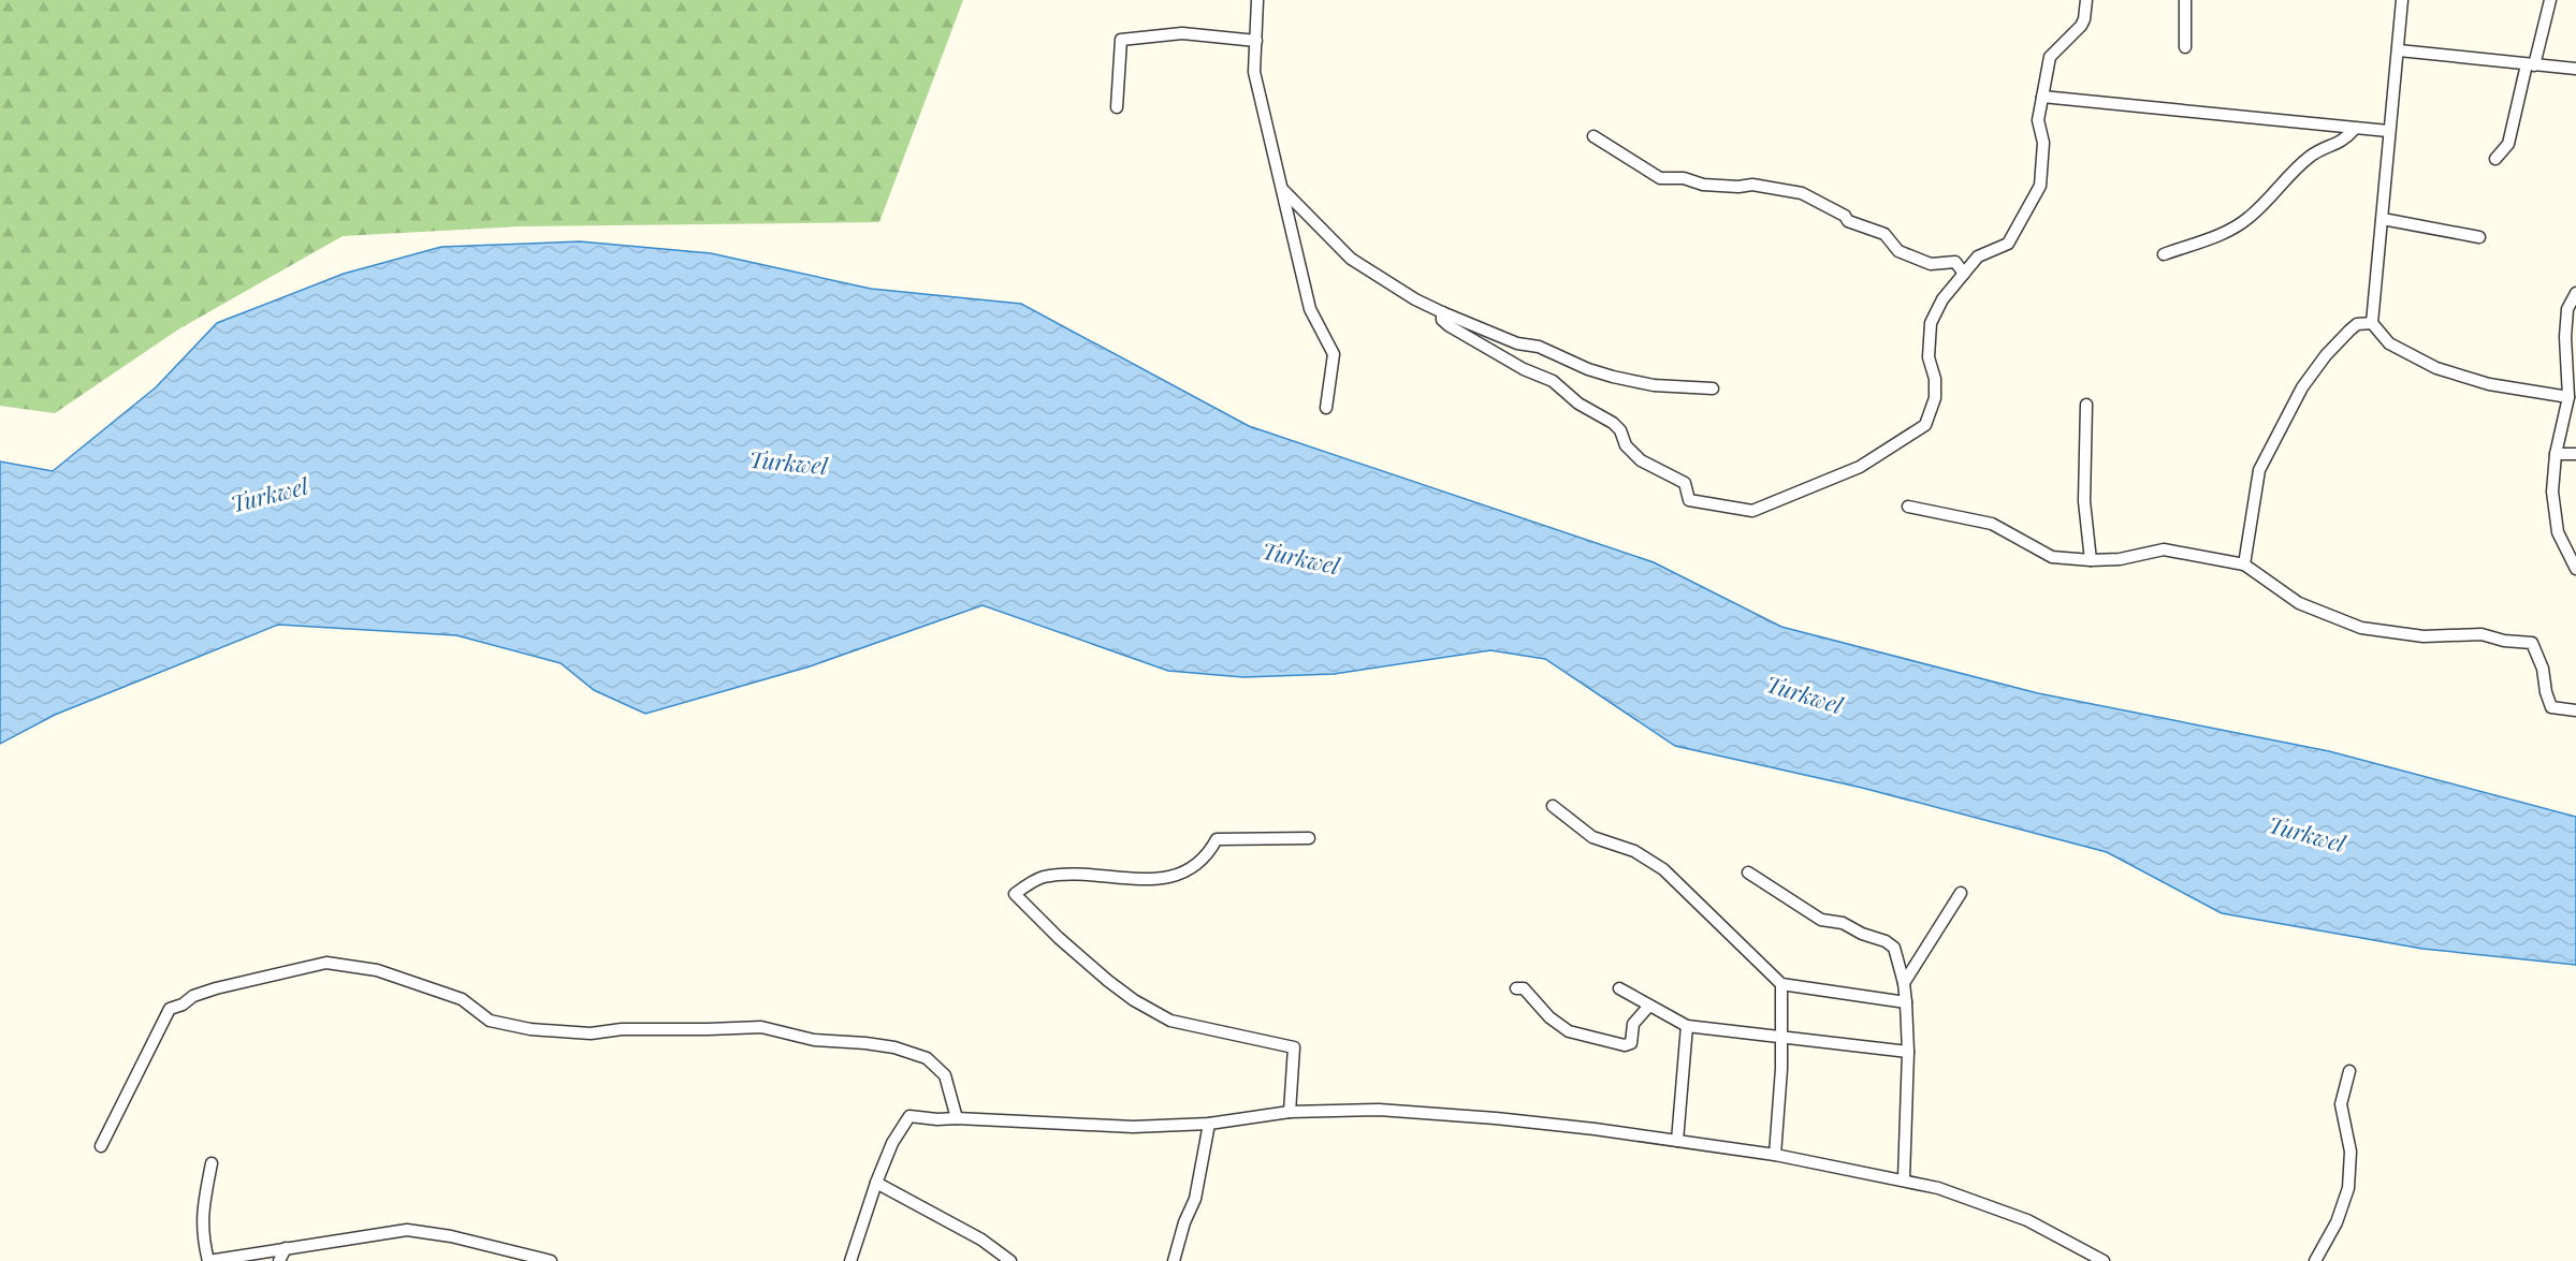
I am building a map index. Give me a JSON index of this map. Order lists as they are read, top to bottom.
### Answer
{
  "water": ["Turkwel"]
}
